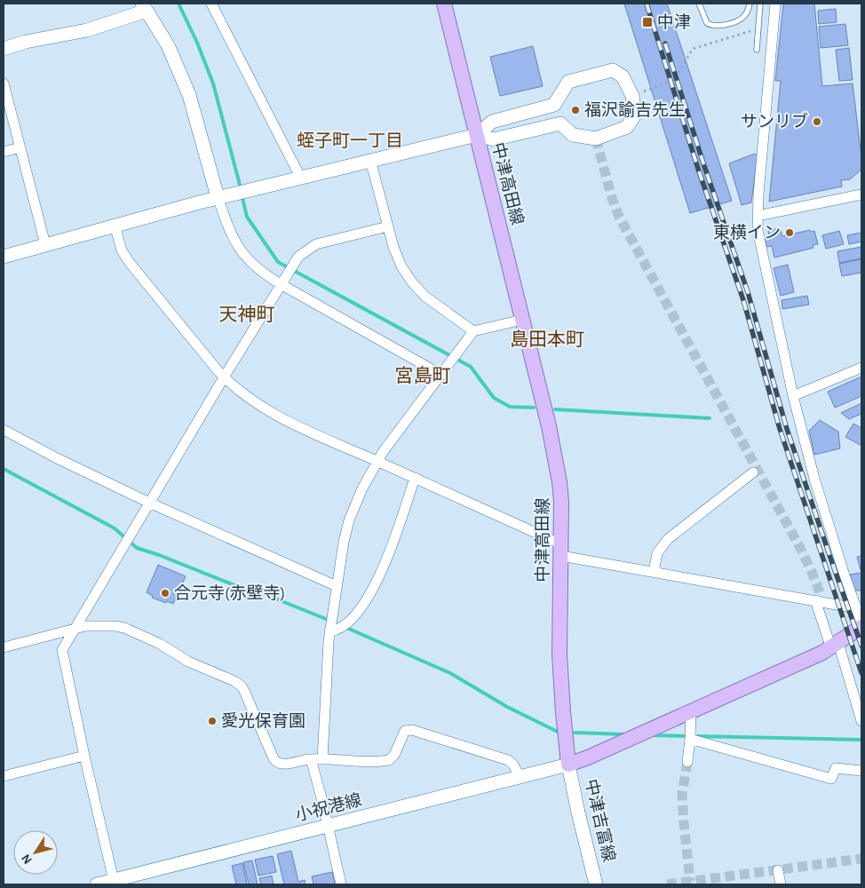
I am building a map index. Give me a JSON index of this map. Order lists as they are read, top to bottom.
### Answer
{
  "streets": {
    "main road": ["中津高田線", "小祝港線", "中津吉富線"]
  },
  "crossings": [
    ["中津高田線", "小祝港線"],
    ["中津高田線", "中津吉富線"],
    ["小祝港線", "中津吉富線"]
  ],
  "districts": [
    "蛭子町一丁目",
    "天神町",
    "島田本町",
    "宮島町"
  ],
  "places": {
    "transit": ["中津"],
    "other": [
      "福沢諭吉先生",
      "サンリブ",
      "東横イン",
      "合元寺(赤壁寺)",
      "愛光保育園"
    ]
  },
  "north": "bottom left"
}
